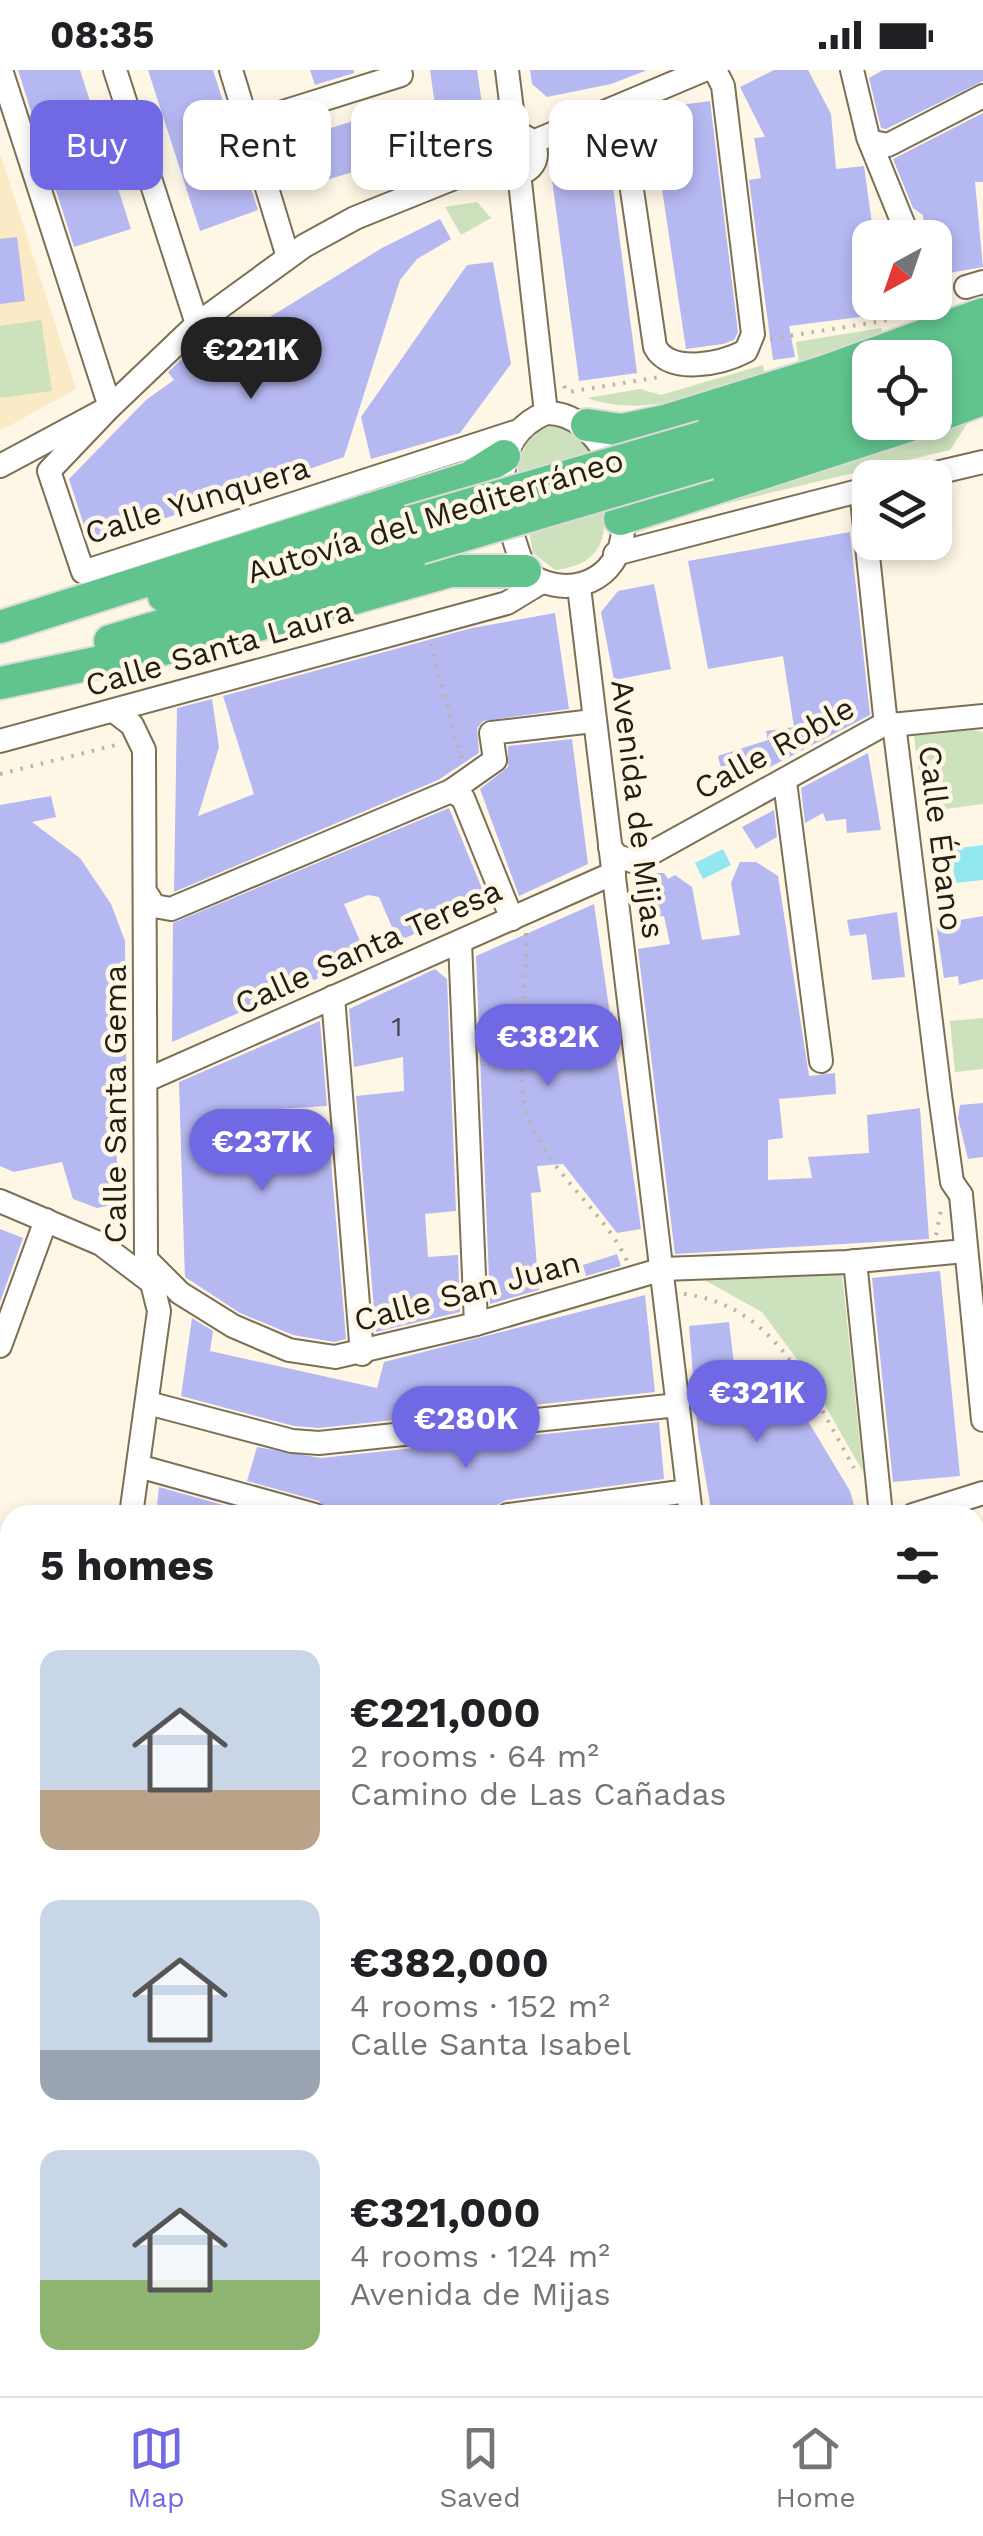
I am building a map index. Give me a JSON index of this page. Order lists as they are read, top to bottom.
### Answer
{
  "streets": {
    "highway": ["Autovía del Mediterráneo"],
    "street": [
      "Calle Yunquera",
      "Calle Santa Laura",
      "Calle Roble",
      "Avenida de Mijas",
      "Calle Ébano",
      "Calle Santa Teresa",
      "Calle Santa Gema",
      "Calle San Juan"
    ]
  },
  "crossings": [
    ["Calle Yunquera", "Calle Santa Laura"],
    ["Calle Yunquera", "Avenida de Mijas"],
    ["Calle Santa Laura", "Avenida de Mijas"],
    ["Calle Santa Laura", "Calle Santa Gema"],
    ["Calle Roble", "Avenida de Mijas"],
    ["Calle Roble", "Calle Ébano"],
    ["Avenida de Mijas", "Calle Santa Teresa"],
    ["Avenida de Mijas", "Calle San Juan"],
    ["Calle Ébano", "Calle San Juan"],
    ["Calle Santa Teresa", "Calle Santa Gema"],
    ["Calle Santa Gema", "Calle San Juan"]
  ],
  "house_numbers": ["1"],
  "north": "bottom left",
  "page": {
    "status": "08:35",
    "chip": [
      "Buy",
      "Rent",
      "Filters",
      "New"
    ],
    "price": [
      "€221K",
      "€382K",
      "€237K",
      "€321K",
      "€280K"
    ],
    "heading": "5 homes",
    "list": [
      {
        "name": "€221,000",
        "note": "2 rooms · 64 m² · Camino de Las Cañadas"
      },
      {
        "name": "€382,000",
        "note": "4 rooms · 152 m² · Calle Santa Isabel"
      },
      {
        "name": "€321,000",
        "note": "4 rooms · 124 m² · Avenida de Mijas"
      }
    ],
    "tabs": ["Map", "Saved", "Home"]
  }
}
